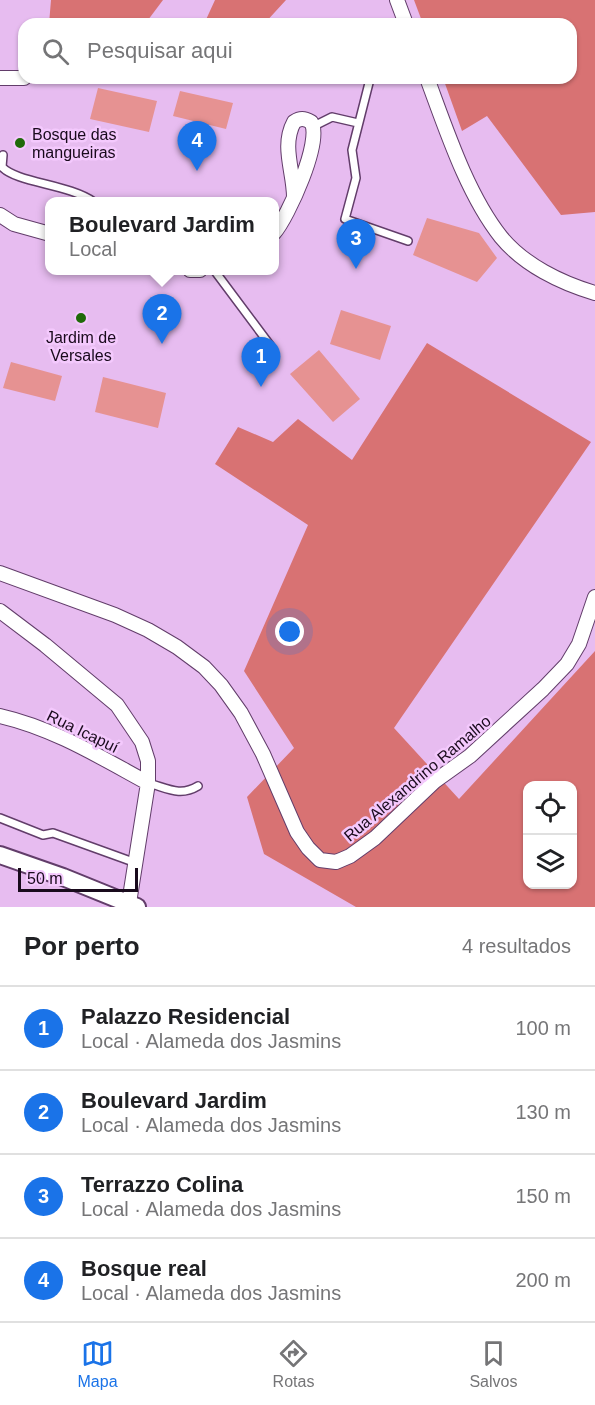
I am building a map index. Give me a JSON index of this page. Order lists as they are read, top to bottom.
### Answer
{
  "streets": {
    "street": ["Rua Icapuí", "Rua Alexandrino Ramalho"]
  },
  "places": ["Bosque das mangueiras", "Jardim de Versales"],
  "scale_bar": "50 m",
  "page": {
    "search": "Pesquisar aqui",
    "pins": [
      "4",
      "3",
      "2",
      "1"
    ],
    "popup": ["Boulevard Jardim", "Local"],
    "scale": "50 m",
    "heading": ["Por perto", "4 resultados"],
    "list": [
      {
        "mark": "1",
        "name": "Palazzo Residencial",
        "note": "Local · Alameda dos Jasmins",
        "value": "100 m"
      },
      {
        "mark": "2",
        "name": "Boulevard Jardim",
        "note": "Local · Alameda dos Jasmins",
        "value": "130 m"
      },
      {
        "mark": "3",
        "name": "Terrazzo Colina",
        "note": "Local · Alameda dos Jasmins",
        "value": "150 m"
      },
      {
        "mark": "4",
        "name": "Bosque real",
        "note": "Local · Alameda dos Jasmins",
        "value": "200 m"
      }
    ],
    "nav": ["Mapa", "Rotas", "Salvos"]
  }
}
